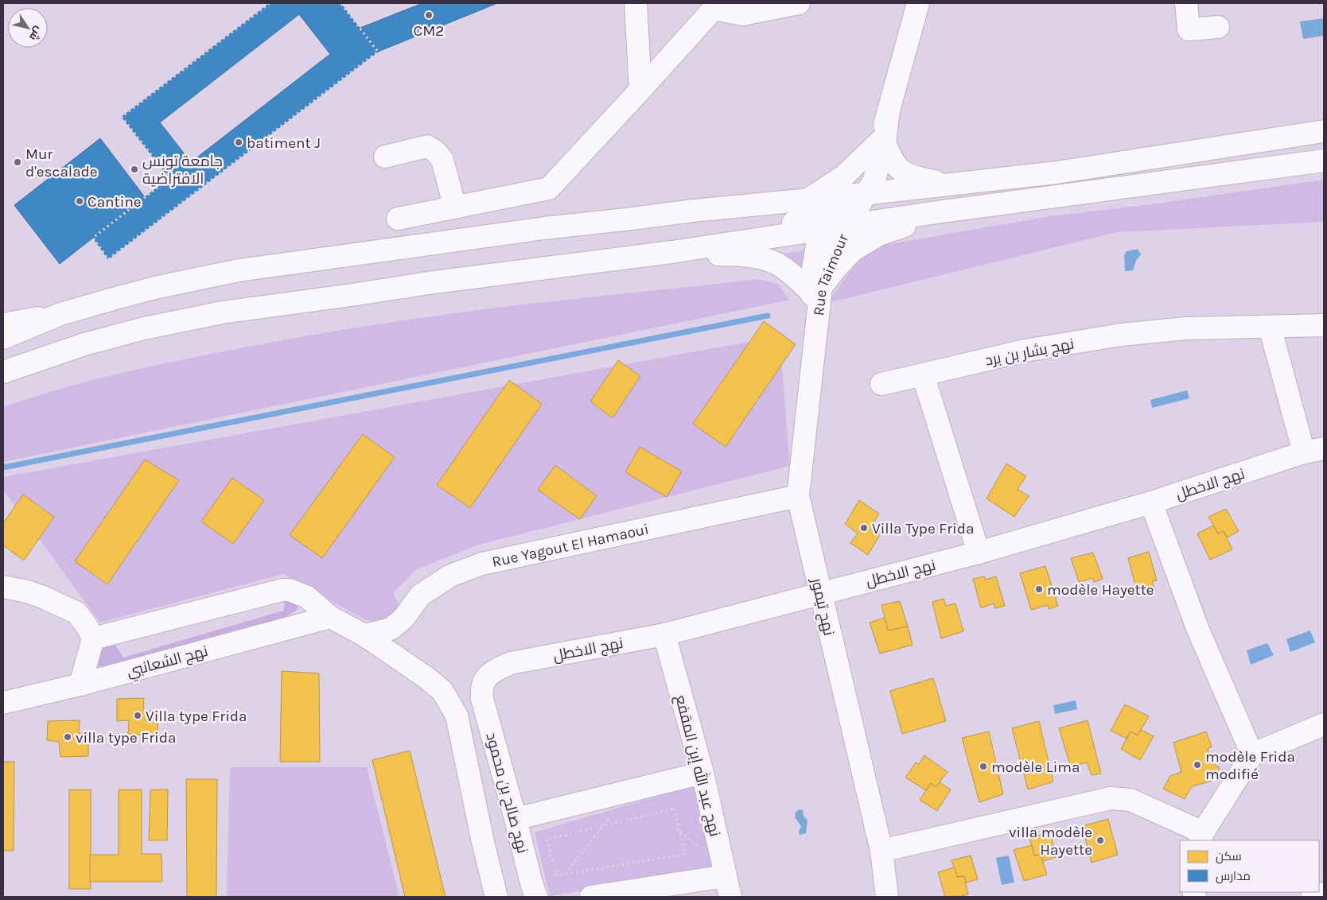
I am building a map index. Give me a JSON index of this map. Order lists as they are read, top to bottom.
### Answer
{
  "streets": {
    "main road": [
      "Rue Taimour",
      "نهج بشار بن برد",
      "نهج الاخطل",
      "Rue Yagout El Hamaoui",
      "نهج تيمور",
      "نهج الشعانبي",
      "نهج عبد الله إبن المقفع",
      "نهج صالح بن محمود"
    ]
  },
  "crossings": [
    ["Rue Taimour", "نهج تيمور"],
    ["نهج الاخطل", "نهج تيمور"],
    ["نهج الاخطل", "نهج عبد الله إبن المقفع"],
    ["نهج الاخطل", "نهج صالح بن محمود"],
    ["Rue Yagout El Hamaoui", "نهج تيمور"]
  ],
  "places": [
    "CM2",
    "batiment J",
    "Mur d'escalade",
    "جامعة تونس الافتراضية",
    "Cantine",
    "Villa Type Frida",
    "modèle Hayette",
    "Villa type Frida",
    "villa type Frida",
    "modèle Frida modifié",
    "modèle Lima",
    "villa modèle Hayette"
  ],
  "legend": ["سكن", "مدارس"],
  "north": "bottom right"
}
